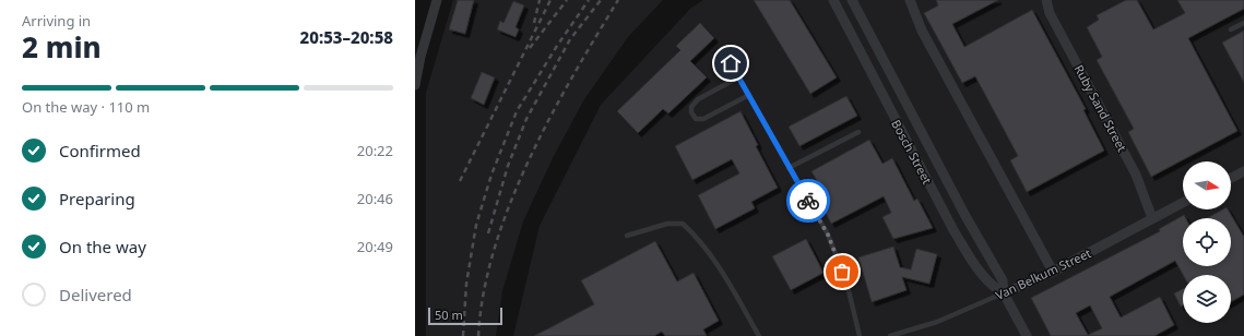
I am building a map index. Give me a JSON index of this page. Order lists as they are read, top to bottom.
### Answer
{
  "streets": {
    "street": ["Ruby Sand Street", "Bosch Street", "Van Belkum Street"]
  },
  "crossings": [
    ["Ruby Sand Street", "Van Belkum Street"],
    ["Bosch Street", "Van Belkum Street"]
  ],
  "scale_bar": "50 m",
  "north": "right",
  "page": {
    "heading": ["2 min", "Arriving in", "20:53–20:58"],
    "bar": "On the way · 110 m",
    "list": [
      ["Confirmed", "20:22"],
      ["Preparing", "20:46"],
      ["On the way", "20:49"],
      "Delivered"
    ],
    "scale": "50 m"
  }
}
